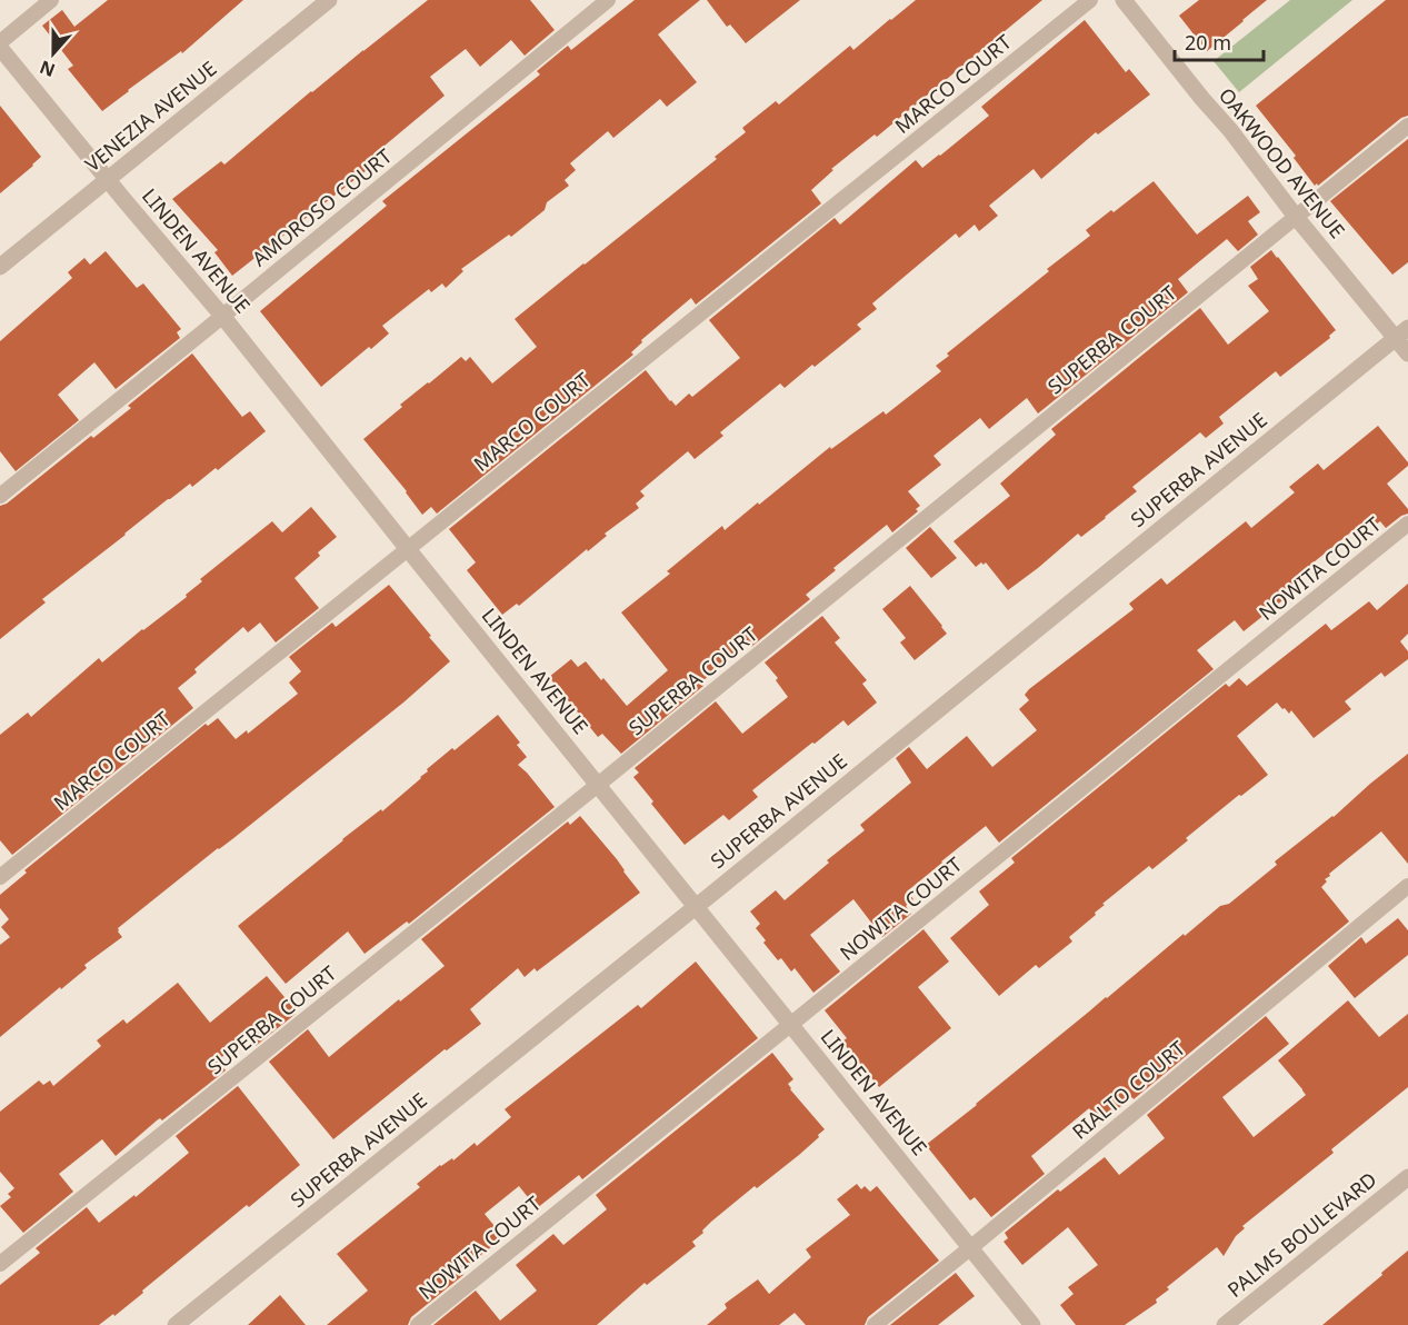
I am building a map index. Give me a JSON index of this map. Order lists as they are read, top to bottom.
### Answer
{
  "streets": {
    "street": [
      "VENEZIA AVENUE",
      "OAKWOOD AVENUE",
      "LINDEN AVENUE",
      "SUPERBA AVENUE",
      "PALMS BOULEVARD"
    ],
    "lane": [
      "MARCO COURT",
      "AMOROSO COURT",
      "SUPERBA COURT",
      "NOWITA COURT",
      "RIALTO COURT"
    ]
  },
  "crossings": [
    ["MARCO COURT", "LINDEN AVENUE"],
    ["VENEZIA AVENUE", "LINDEN AVENUE"],
    ["OAKWOOD AVENUE", "SUPERBA COURT"],
    ["OAKWOOD AVENUE", "SUPERBA AVENUE"],
    ["AMOROSO COURT", "LINDEN AVENUE"],
    ["LINDEN AVENUE", "SUPERBA COURT"],
    ["LINDEN AVENUE", "SUPERBA AVENUE"],
    ["LINDEN AVENUE", "NOWITA COURT"],
    ["LINDEN AVENUE", "RIALTO COURT"]
  ],
  "scale_bar": "20 m",
  "north": "bottom"
}
